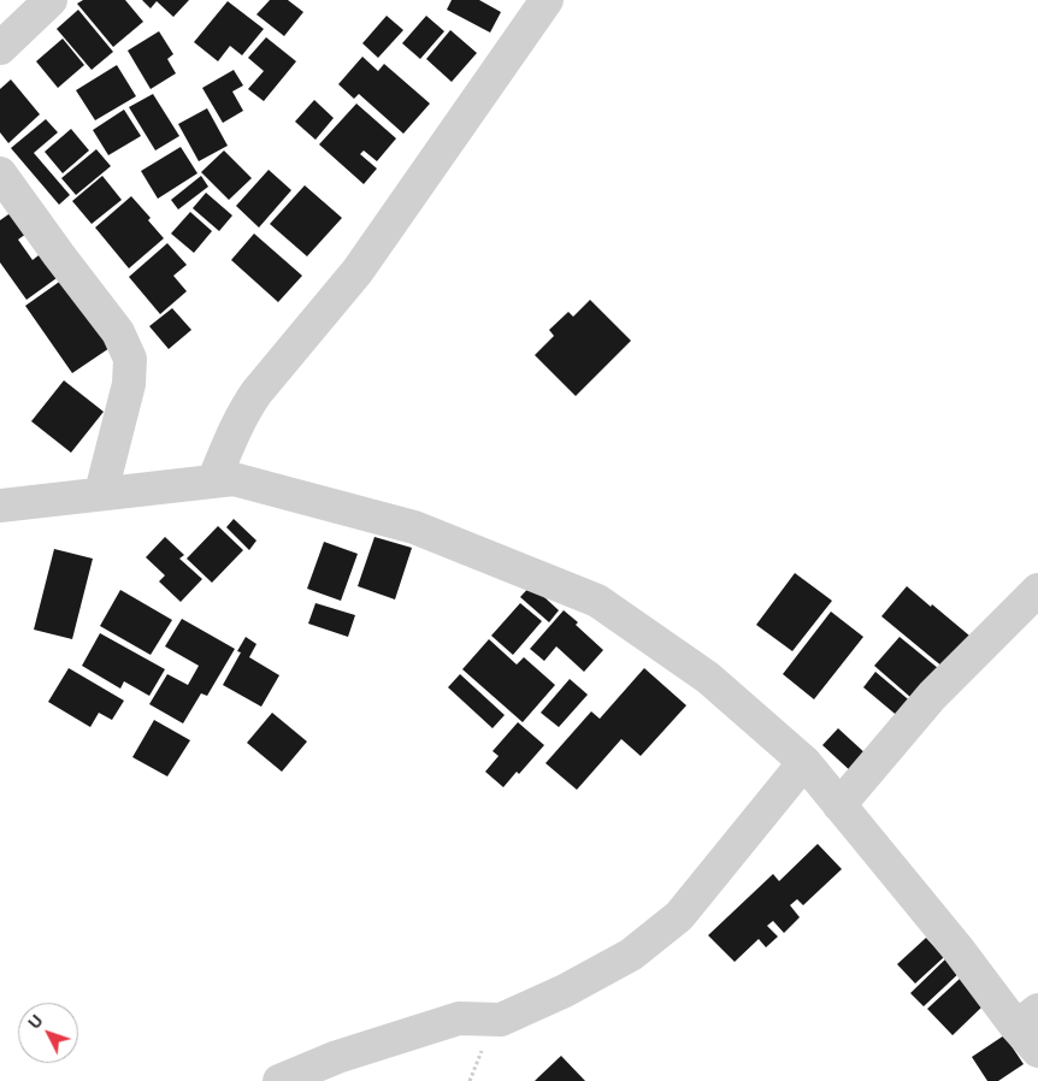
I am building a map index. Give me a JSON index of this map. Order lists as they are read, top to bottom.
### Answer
{
  "north": "top left"
}
